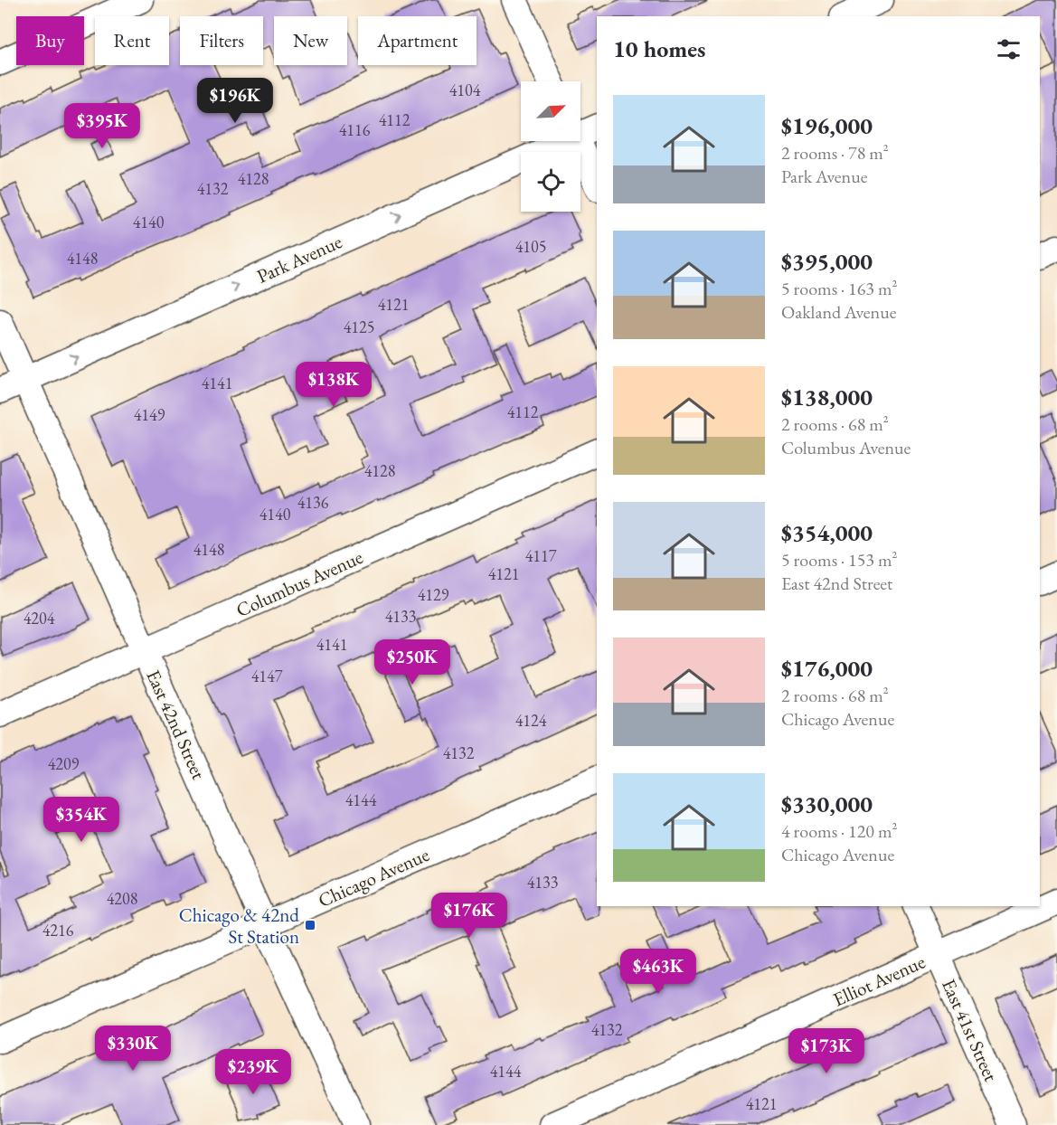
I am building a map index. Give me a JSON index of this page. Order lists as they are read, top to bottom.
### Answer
{
  "streets": {
    "street": [
      "Park Avenue",
      "Columbus Avenue",
      "East 42nd Street",
      "Chicago Avenue",
      "Elliot Avenue",
      "East 41st Street"
    ]
  },
  "crossings": [
    ["Park Avenue", "East 42nd Street"],
    ["Columbus Avenue", "East 42nd Street"],
    ["East 42nd Street", "Chicago Avenue"],
    ["Elliot Avenue", "East 41st Street"]
  ],
  "one_way": ["Park Avenue"],
  "places": {
    "transit": ["Chicago & 42nd St Station"]
  },
  "house_numbers": [
    "4104",
    "4112",
    "4116",
    "4128",
    "4132",
    "4140",
    "4105",
    "4148",
    "4121",
    "4125",
    "4141",
    "4112",
    "4149",
    "4128",
    "4136",
    "4140",
    "4148",
    "4117",
    "4121",
    "4129",
    "4133",
    "4204",
    "4141",
    "4147",
    "4124",
    "4132",
    "4209",
    "4144",
    "4133",
    "4208",
    "4216",
    "4132",
    "4144",
    "4121"
  ],
  "north": "top right",
  "page": {
    "chip": [
      "Buy",
      "Rent",
      "Filters",
      "New",
      "Apartment"
    ],
    "heading": "10 homes",
    "price": [
      "$196K",
      "$395K",
      "$138K",
      "$250K",
      "$354K",
      "$176K",
      "$463K",
      "$330K",
      "$173K",
      "$239K"
    ],
    "list": [
      {
        "name": "$196,000",
        "note": "2 rooms · 78 m² · Park Avenue"
      },
      {
        "name": "$395,000",
        "note": "5 rooms · 163 m² · Oakland Avenue"
      },
      {
        "name": "$138,000",
        "note": "2 rooms · 68 m² · Columbus Avenue"
      },
      {
        "name": "$354,000",
        "note": "5 rooms · 153 m² · East 42nd Street"
      },
      {
        "name": "$176,000",
        "note": "2 rooms · 68 m² · Chicago Avenue"
      },
      {
        "name": "$330,000",
        "note": "4 rooms · 120 m² · Chicago Avenue"
      }
    ]
  }
}
